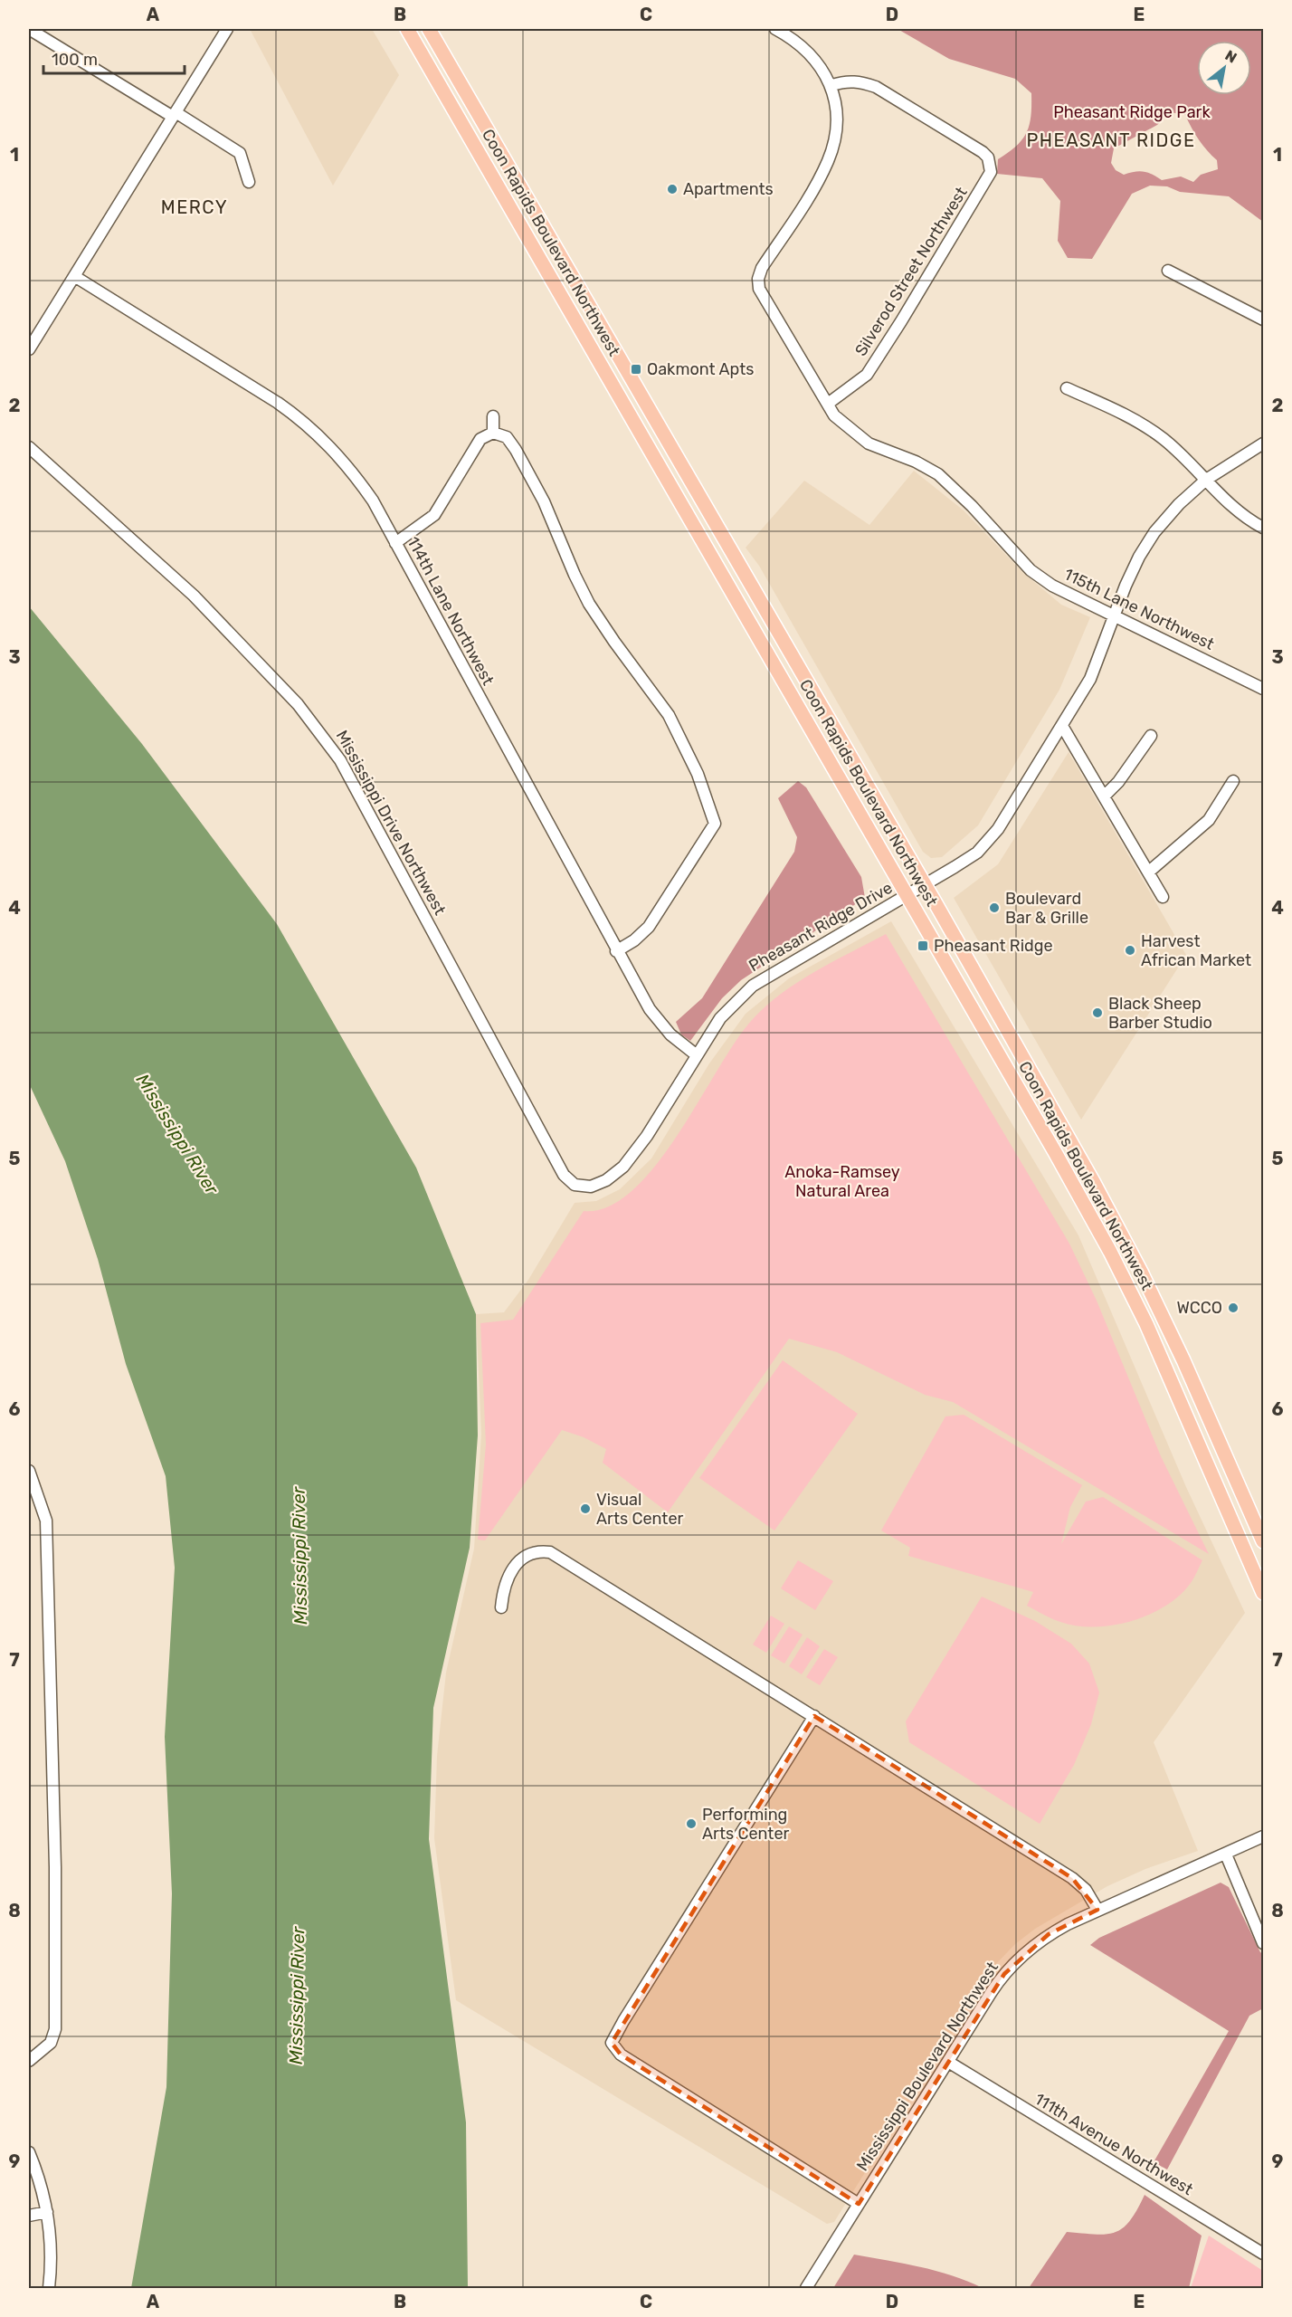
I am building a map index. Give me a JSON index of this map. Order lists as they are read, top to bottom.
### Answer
{
  "streets": {
    "main road": ["Coon Rapids Boulevard Northwest"],
    "street": [
      "Silverod Street Northwest",
      "115th Lane Northwest",
      "114th Lane Northwest",
      "Mississippi Drive Northwest",
      "Pheasant Ridge Drive",
      "Mississippi Boulevard Northwest",
      "111th Avenue Northwest"
    ]
  },
  "crossings": [
    ["Coon Rapids Boulevard Northwest", "Pheasant Ridge Drive"],
    ["Silverod Street Northwest", "115th Lane Northwest"],
    ["115th Lane Northwest", "Pheasant Ridge Drive"],
    ["114th Lane Northwest", "Pheasant Ridge Drive"],
    ["Mississippi Drive Northwest", "Pheasant Ridge Drive"],
    ["Mississippi Boulevard Northwest", "111th Avenue Northwest"]
  ],
  "districts": ["PHEASANT RIDGE", "MERCY"],
  "water": ["Mississippi River"],
  "parks": ["Pheasant Ridge Park", "Anoka-Ramsey Natural Area"],
  "places": {
    "other": [
      "Apartments",
      "Boulevard Bar & Grille",
      "Harvest African Market",
      "Black Sheep Barber Studio",
      "WCCO",
      "Visual Arts Center",
      "Performing Arts Center"
    ],
    "transit": ["Oakmont Apts", "Pheasant Ridge"]
  },
  "scale_bar": "100 m",
  "north": "top right",
  "grid": {
    "columns": [
      "A",
      "B",
      "C",
      "D",
      "E"
    ],
    "rows": [
      "1",
      "2",
      "3",
      "4",
      "5",
      "6",
      "7",
      "8",
      "9"
    ]
  }
}
